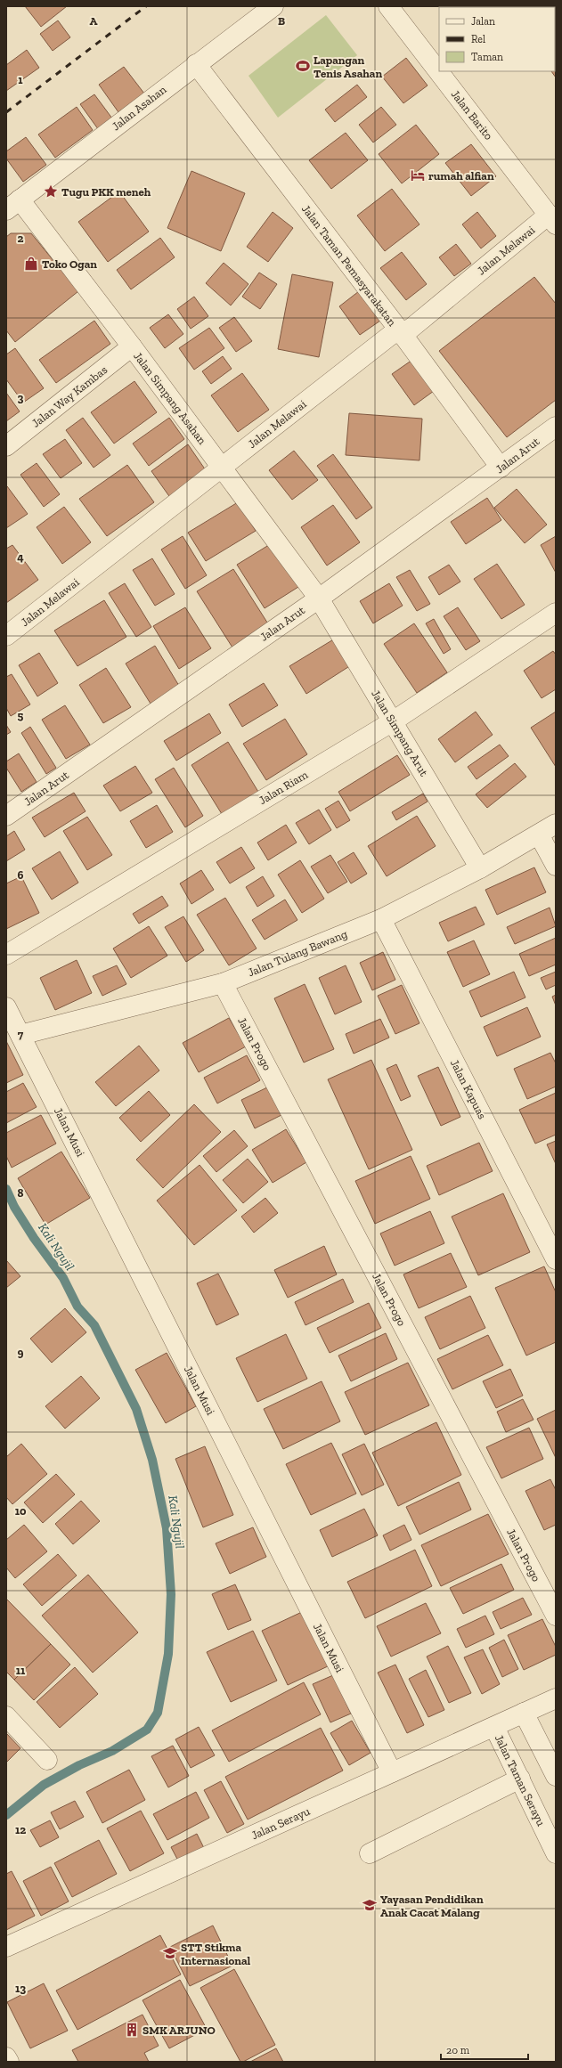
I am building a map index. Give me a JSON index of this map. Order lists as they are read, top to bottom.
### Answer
{
  "streets": {
    "street": [
      "Jalan Asahan",
      "Jalan Barito",
      "Jalan Melawai",
      "Jalan Taman Pemasyarakatan",
      "Jalan Way Kambas",
      "Jalan Simpang Asahan",
      "Jalan Arut",
      "Jalan Simpang Arut",
      "Jalan Riam",
      "Jalan Tulang Bawang",
      "Jalan Progo",
      "Jalan Kapuas",
      "Jalan Musi",
      "Jalan Taman Serayu",
      "Jalan Serayu"
    ]
  },
  "crossings": [
    ["Jalan Asahan", "Jalan Taman Pemasyarakatan"],
    ["Jalan Asahan", "Jalan Simpang Asahan"],
    ["Jalan Barito", "Jalan Melawai"],
    ["Jalan Melawai", "Jalan Taman Pemasyarakatan"],
    ["Jalan Melawai", "Jalan Simpang Asahan"],
    ["Jalan Taman Pemasyarakatan", "Jalan Arut"],
    ["Jalan Way Kambas", "Jalan Simpang Asahan"],
    ["Jalan Simpang Asahan", "Jalan Arut"],
    ["Jalan Simpang Asahan", "Jalan Simpang Arut"],
    ["Jalan Arut", "Jalan Simpang Arut"],
    ["Jalan Simpang Arut", "Jalan Riam"],
    ["Jalan Simpang Arut", "Jalan Tulang Bawang"],
    ["Jalan Tulang Bawang", "Jalan Progo"],
    ["Jalan Tulang Bawang", "Jalan Kapuas"],
    ["Jalan Tulang Bawang", "Jalan Musi"],
    ["Jalan Musi", "Jalan Serayu"],
    ["Jalan Taman Serayu", "Jalan Serayu"]
  ],
  "water": ["Kali Ngujil"],
  "places": {
    "sports": ["Lapangan Tenis Asahan"],
    "hotel": ["rumah alfian"],
    "place": ["Tugu PKK meneh"],
    "shop": ["Toko Ogan"],
    "school or university": ["Yayasan Pendidikan Anak Cacat Malang", "STT Stikma Internasional"],
    "building": ["SMK ARJUNO"]
  },
  "legend": ["Jalan", "Rel", "Taman"],
  "scale_bar": "20 m",
  "grid": {
    "columns": ["A", "B"],
    "rows": [
      "1",
      "2",
      "3",
      "4",
      "5",
      "6",
      "7",
      "8",
      "9",
      "10",
      "11",
      "12",
      "13"
    ]
  }
}
